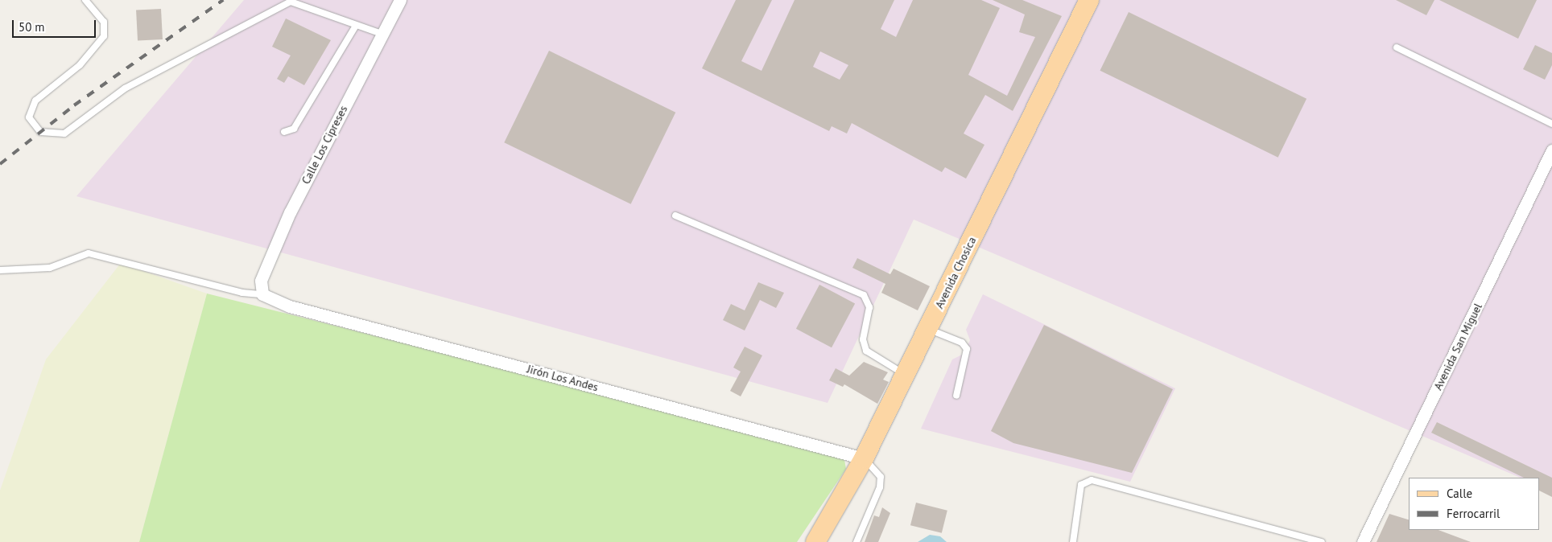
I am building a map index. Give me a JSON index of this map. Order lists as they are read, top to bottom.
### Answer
{
  "streets": {
    "main road": ["Avenida Chosica"],
    "street": ["Calle Los Cipreses", "Avenida San Miguel", "Jirón Los Andes"]
  },
  "crossings": [
    ["Calle Los Cipreses", "Jirón Los Andes"],
    ["Avenida Chosica", "Jirón Los Andes"]
  ],
  "legend": ["Calle", "Ferrocarril"],
  "scale_bar": "50 m"
}
